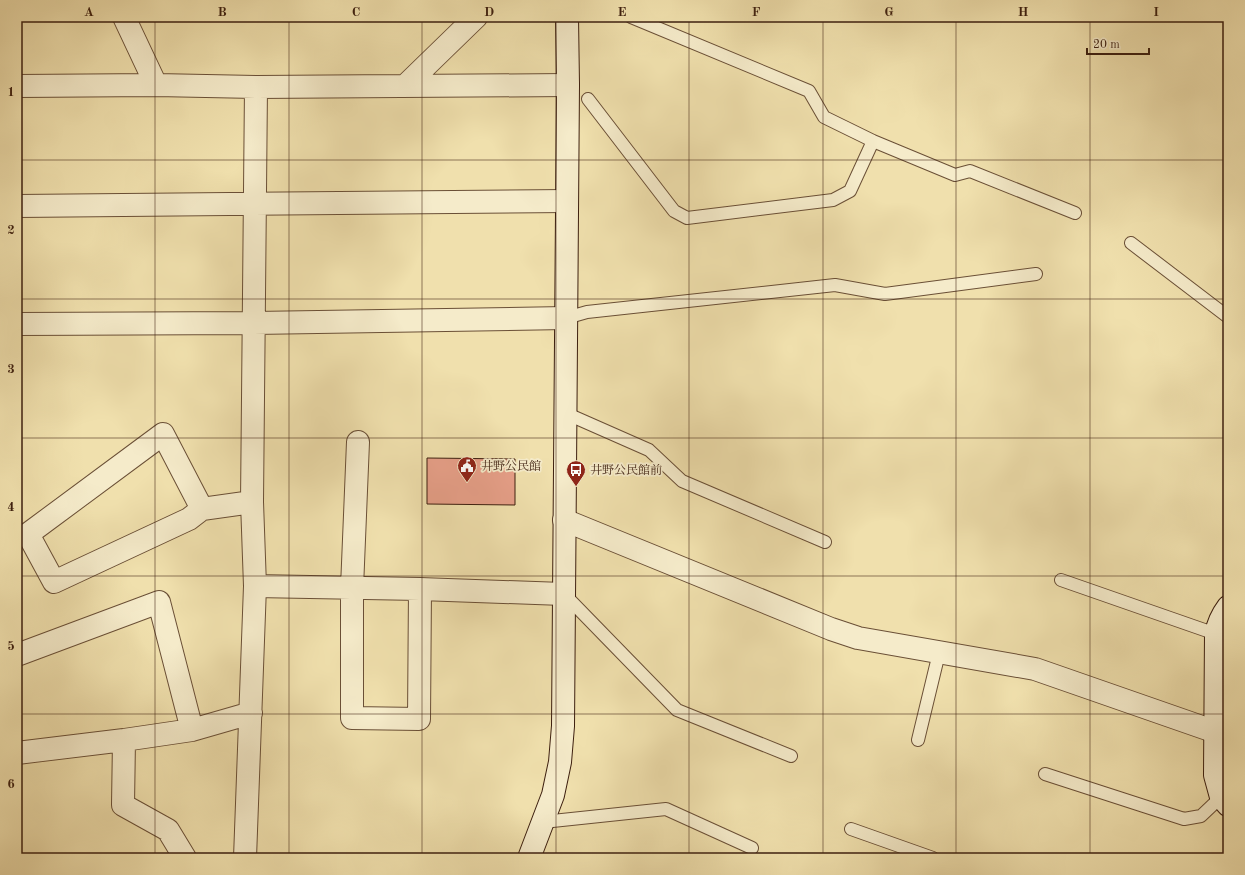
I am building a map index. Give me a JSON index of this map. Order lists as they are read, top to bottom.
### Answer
{
  "places": {
    "public building": ["井野公民館"],
    "bus stop": ["井野公民館前"]
  },
  "scale_bar": "20 m",
  "grid": {
    "columns": [
      "A",
      "B",
      "C",
      "D",
      "E",
      "F",
      "G",
      "H",
      "I"
    ],
    "rows": [
      "1",
      "2",
      "3",
      "4",
      "5",
      "6"
    ]
  }
}
